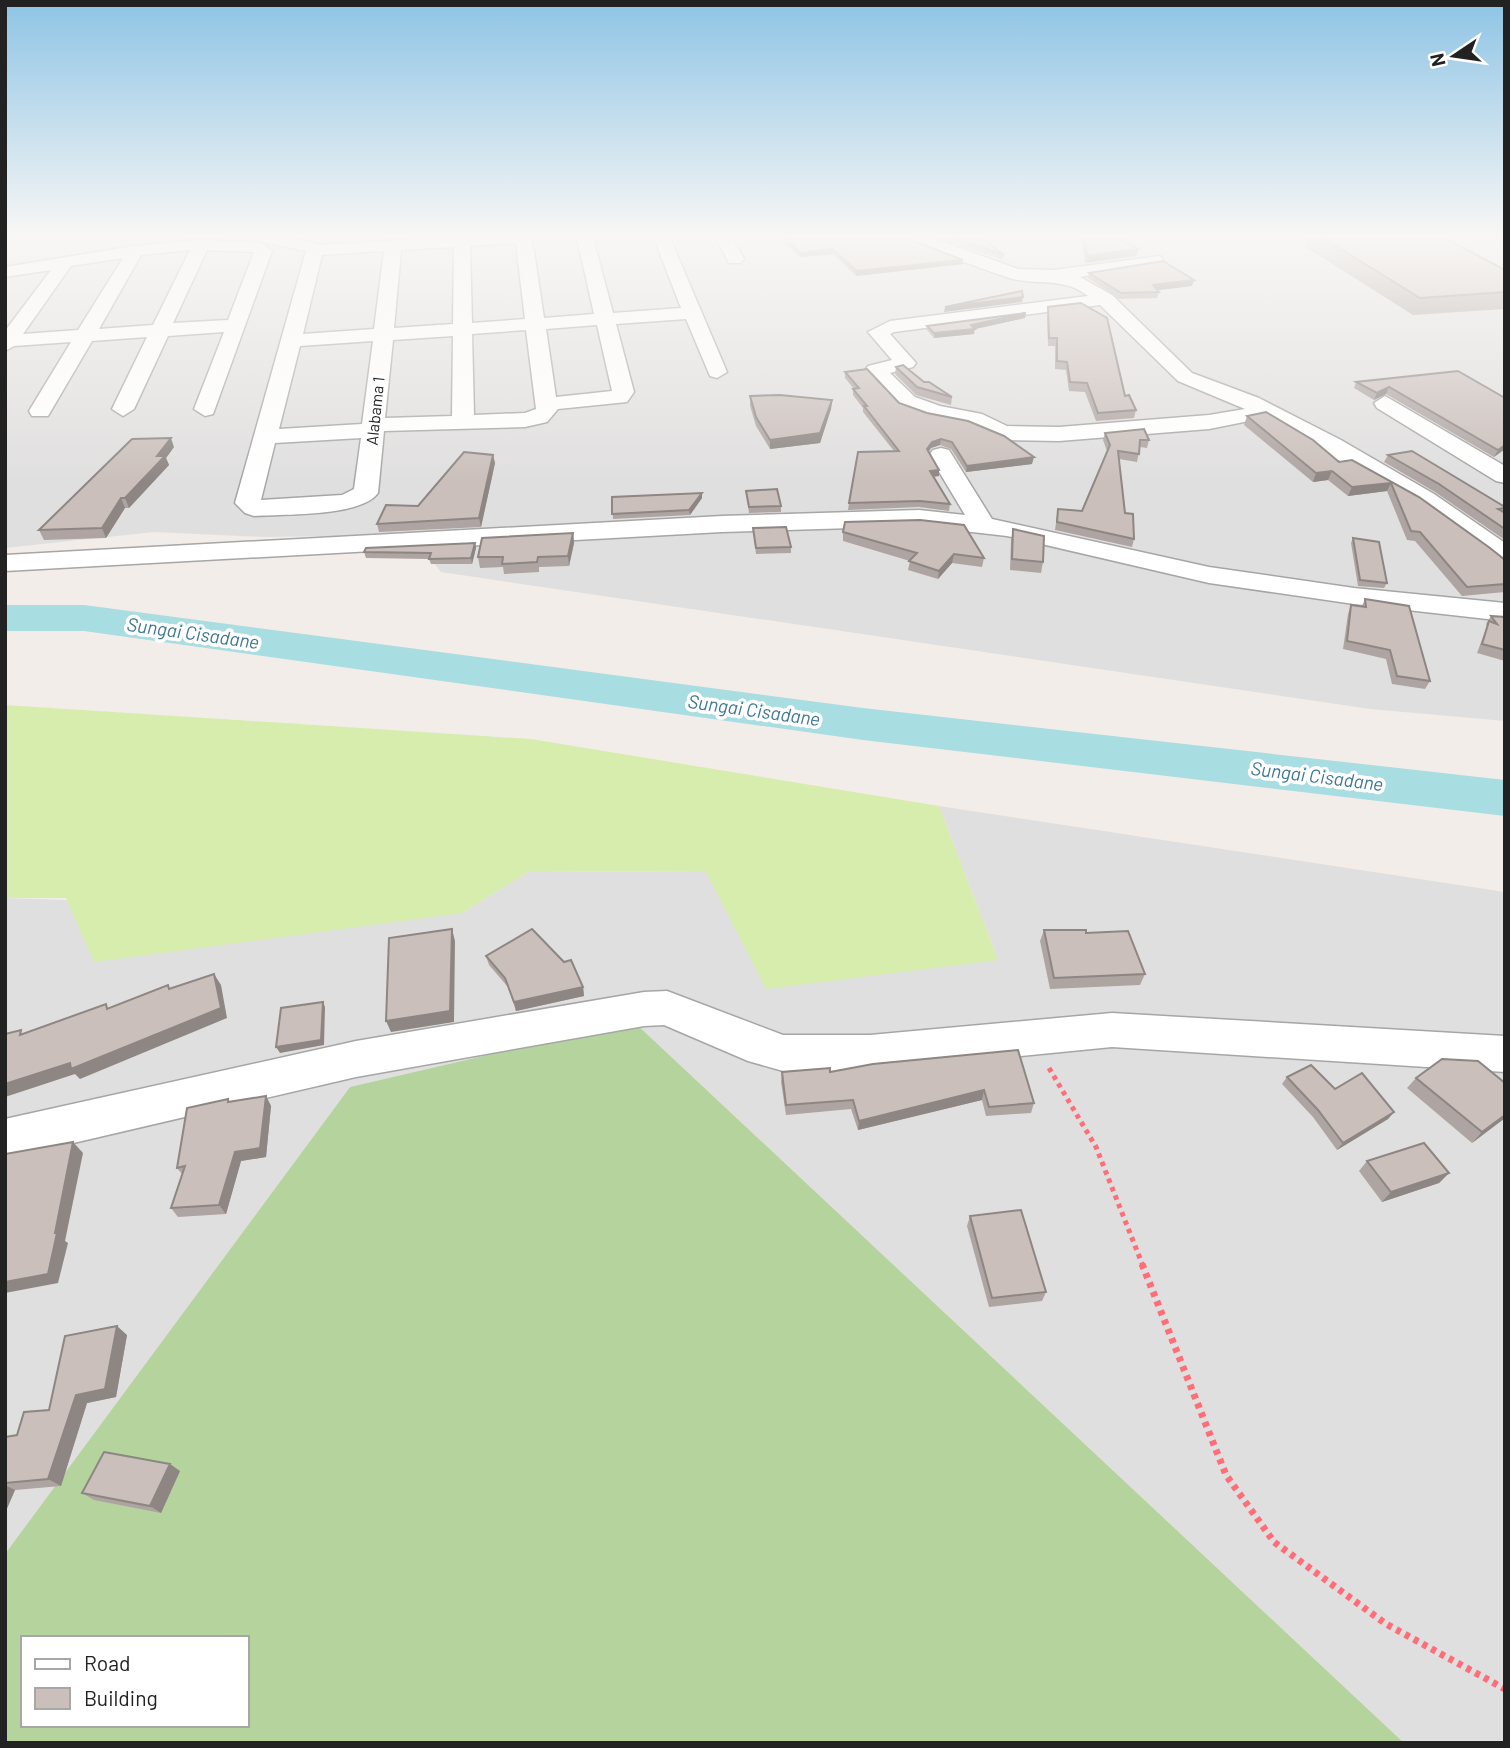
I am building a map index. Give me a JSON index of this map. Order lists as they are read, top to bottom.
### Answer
{
  "streets": {
    "street": ["Alabama 1"]
  },
  "water": ["Sungai Cisadane"],
  "legend": ["Road", "Building"],
  "north": "left"
}
